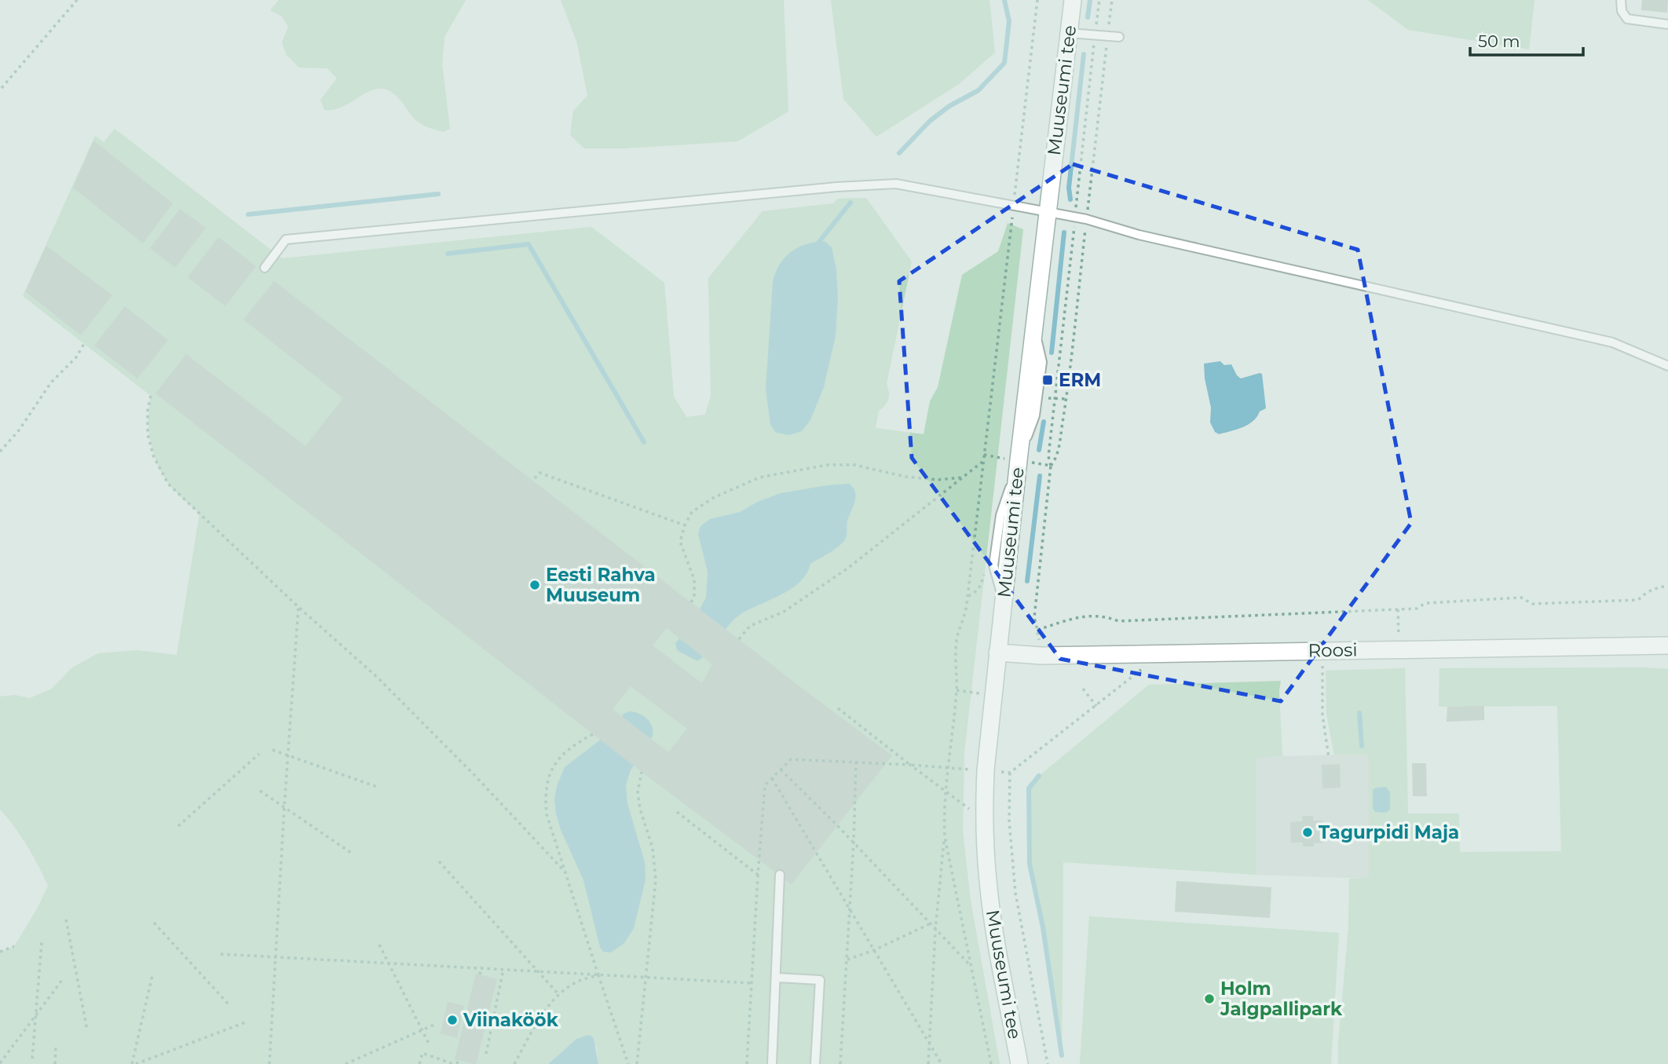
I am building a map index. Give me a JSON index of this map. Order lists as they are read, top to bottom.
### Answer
{
  "streets": {
    "street": ["Muuseumi tee", "Roosi"]
  },
  "crossings": [
    ["Muuseumi tee", "Roosi"]
  ],
  "places": {
    "transit": ["ERM"],
    "other": [
      "Eesti Rahva Muuseum",
      "Tagurpidi Maja",
      "Holm Jalgpallipark",
      "Viinaköök"
    ]
  },
  "scale_bar": "50 m"
}
